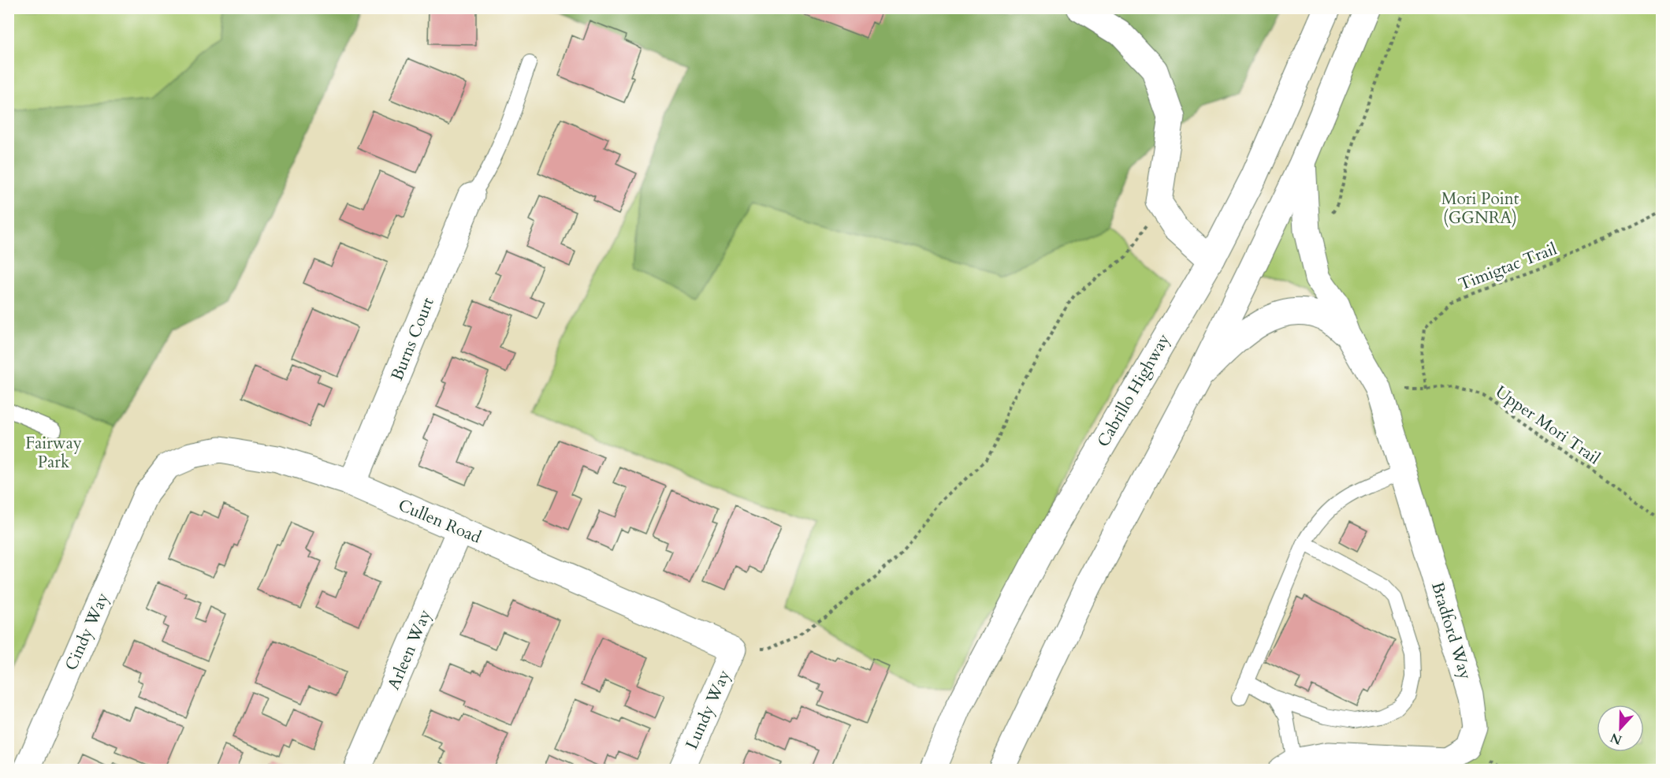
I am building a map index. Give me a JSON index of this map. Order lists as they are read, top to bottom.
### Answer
{
  "streets": {
    "main road": [
      "Burns Court",
      "Cabrillo Highway",
      "Cullen Road",
      "Bradford Way",
      "Cindy Way",
      "Arleen Way",
      "Lundy Way"
    ],
    "path": ["Timigtac Trail", "Upper Mori Trail"]
  },
  "crossings": [
    ["Timigtac Trail", "Upper Mori Trail"],
    ["Burns Court", "Cullen Road"],
    ["Upper Mori Trail", "Bradford Way"],
    ["Cullen Road", "Cindy Way"],
    ["Cullen Road", "Arleen Way"],
    ["Cullen Road", "Lundy Way"]
  ],
  "parks": ["Mori Point (GGNRA)", "Fairway Park"],
  "north": "bottom"
}
